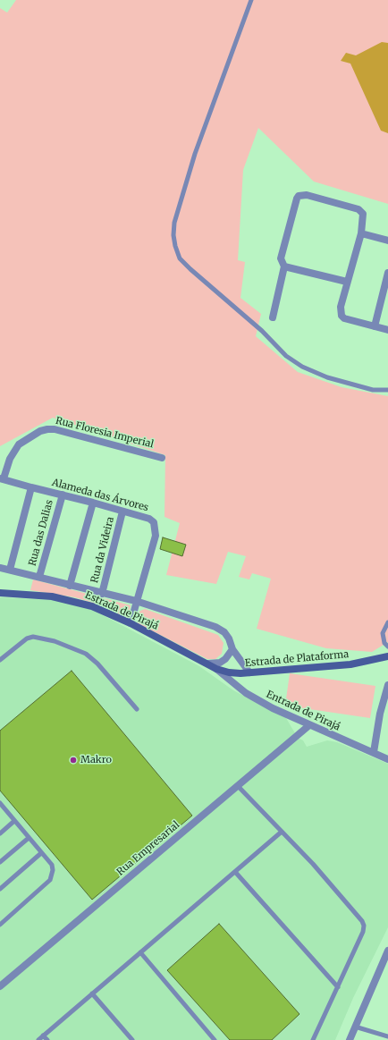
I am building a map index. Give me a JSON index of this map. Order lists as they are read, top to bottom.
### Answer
{
  "streets": {
    "main road": ["Estrada de Pirajá", "Estrada de Plataforma"],
    "street": [
      "Rua Floresia Imperial",
      "Alameda das Árvores",
      "Rua das Dalias",
      "Rua da Videira",
      "Entrada de Pirajá",
      "Rua Empresarial"
    ]
  },
  "crossings": [
    ["Rua Floresia Imperial", "Alameda das Árvores"],
    ["Alameda das Árvores", "Rua das Dalias"],
    ["Alameda das Árvores", "Rua da Videira"],
    ["Alameda das Árvores", "Estrada de Pirajá"],
    ["Estrada de Pirajá", "Estrada de Plataforma"],
    ["Estrada de Plataforma", "Entrada de Pirajá"],
    ["Entrada de Pirajá", "Rua Empresarial"]
  ],
  "places": ["Makro"]
}
